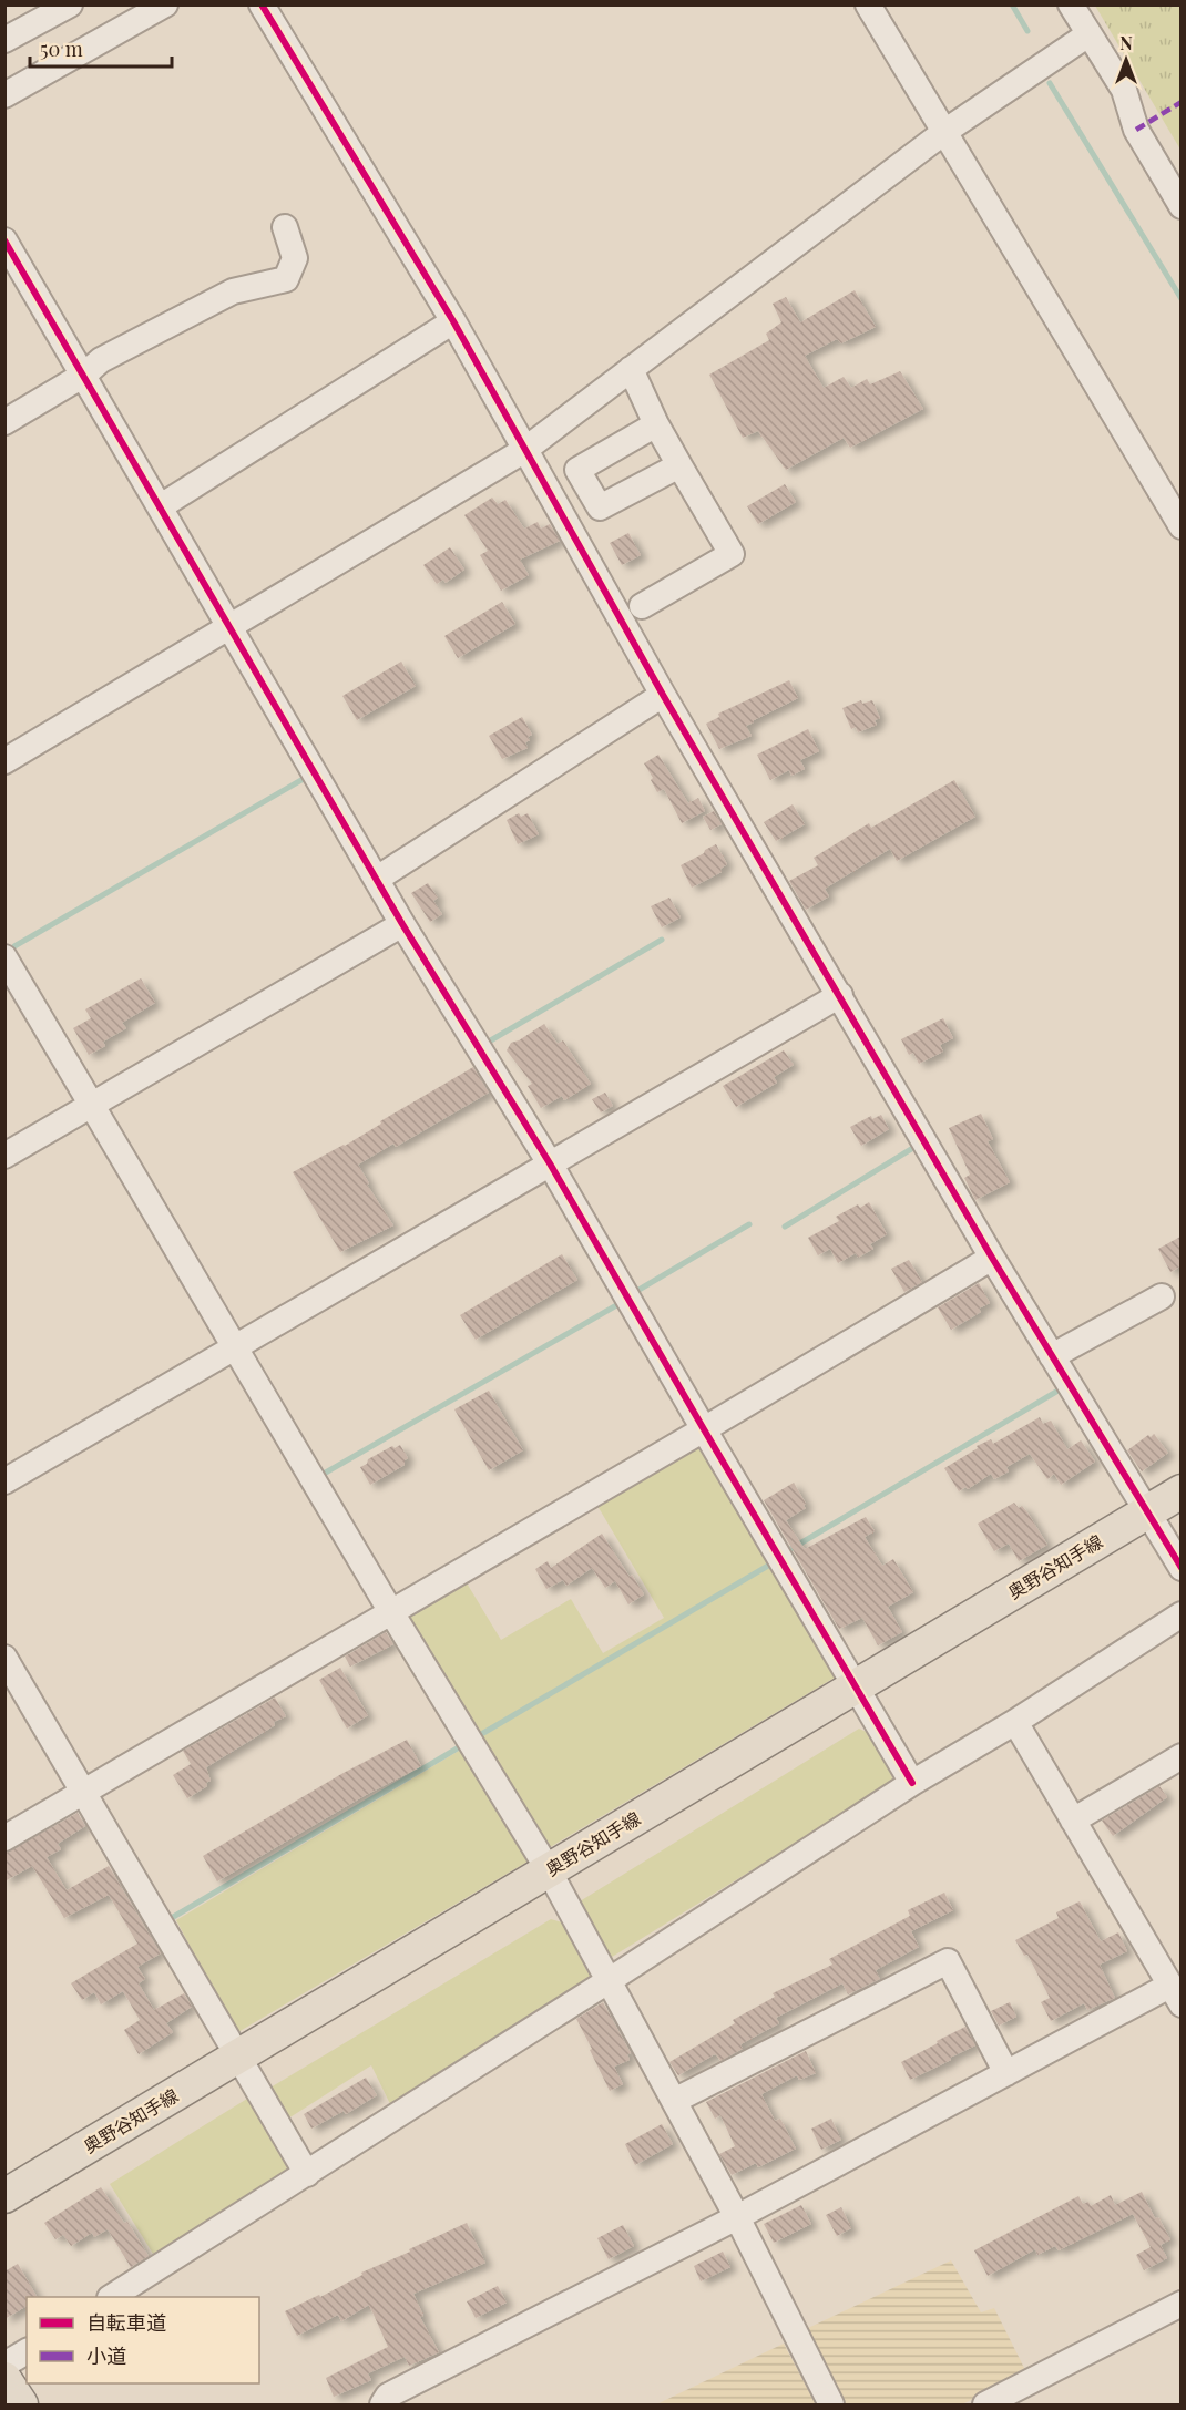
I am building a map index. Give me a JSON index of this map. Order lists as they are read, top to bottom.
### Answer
{
  "streets": {
    "main road": ["奥野谷知手線"]
  },
  "legend": ["自転車道", "小道"],
  "scale_bar": "50 m",
  "north": "top"
}
